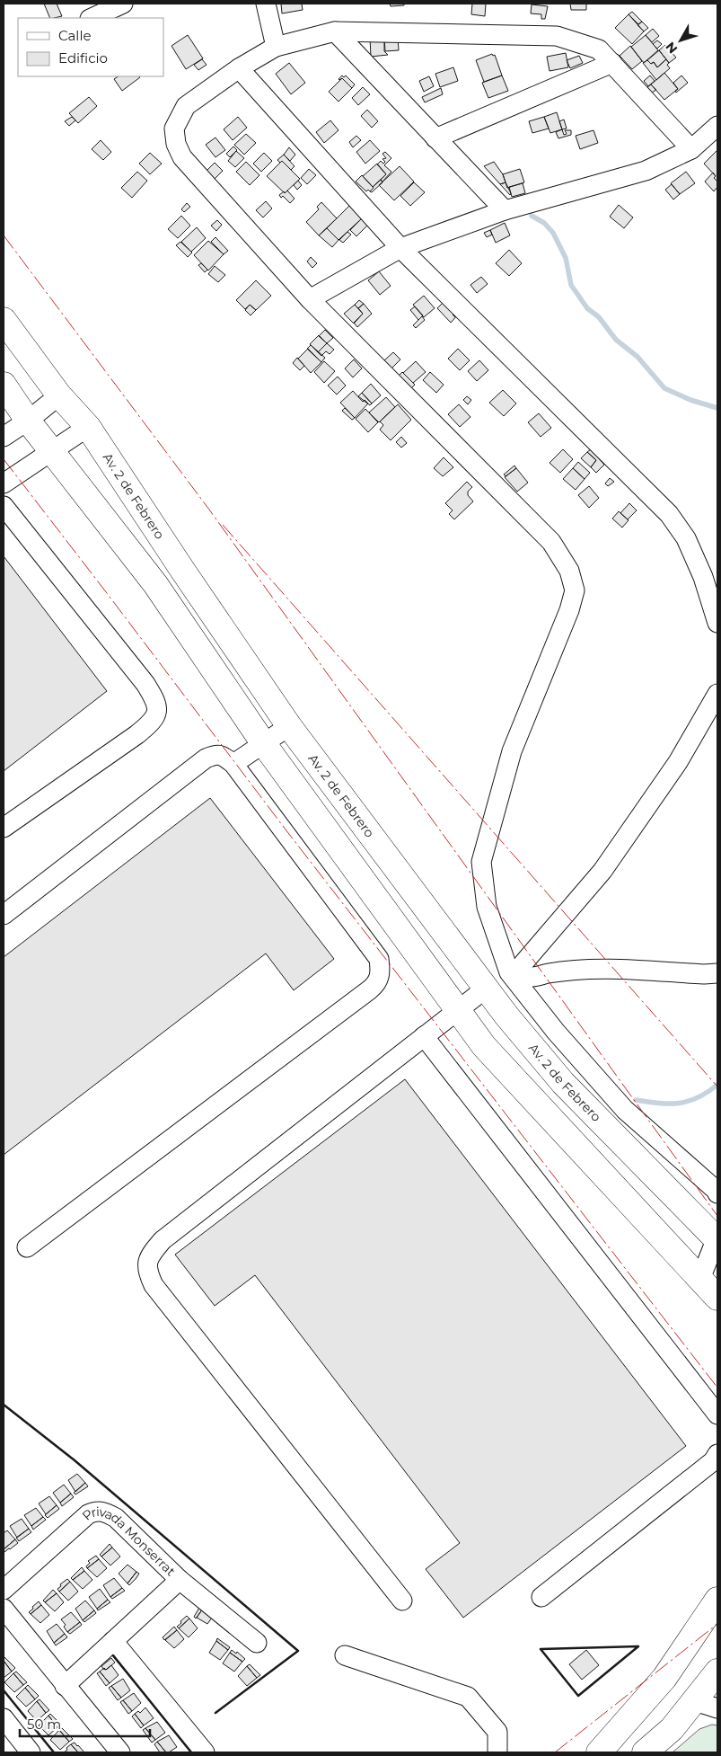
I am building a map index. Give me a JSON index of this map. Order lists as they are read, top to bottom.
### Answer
{
  "streets": {
    "main road": ["Av. 2 de Febrero"],
    "street": ["Privada Monserrat"]
  },
  "legend": ["Calle", "Edificio"],
  "scale_bar": "50 m",
  "north": "bottom left"
}
